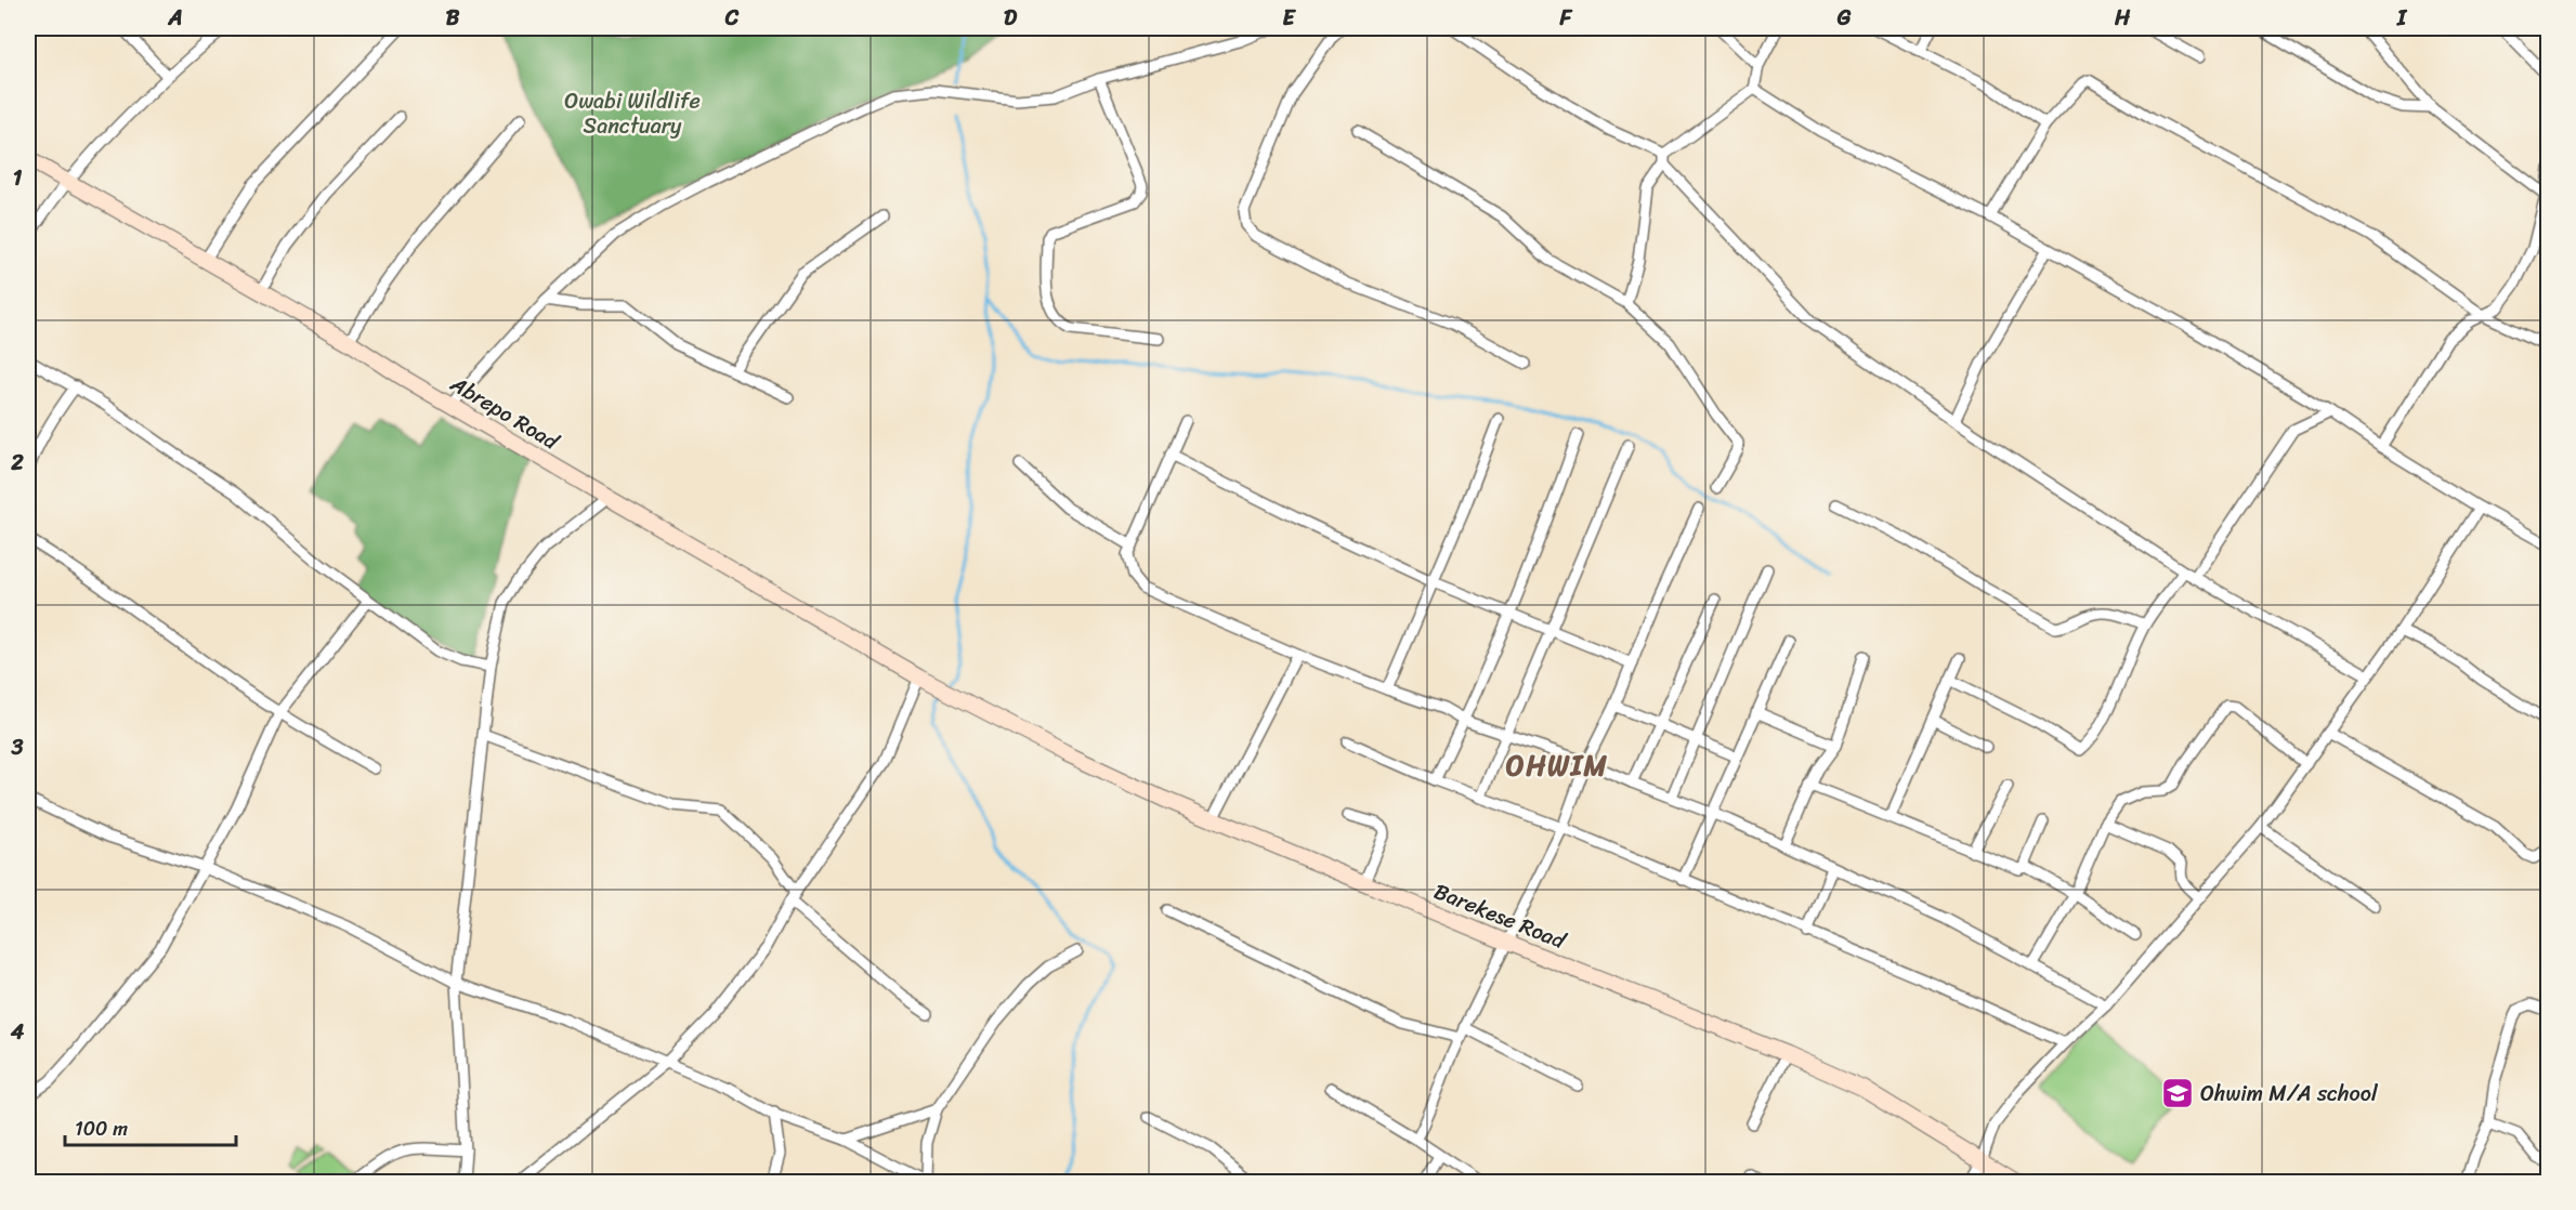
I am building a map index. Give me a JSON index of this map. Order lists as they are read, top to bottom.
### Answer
{
  "streets": {
    "main road": ["Abrepo Road", "Barekese Road"]
  },
  "crossings": [
    ["Abrepo Road", "Barekese Road"]
  ],
  "districts": ["OHWIM"],
  "parks": ["Owabi Wildlife Sanctuary"],
  "places": {
    "school or university": ["Ohwim M/A school"]
  },
  "scale_bar": "100 m",
  "grid": {
    "columns": [
      "A",
      "B",
      "C",
      "D",
      "E",
      "F",
      "G",
      "H",
      "I"
    ],
    "rows": [
      "1",
      "2",
      "3",
      "4"
    ]
  }
}
